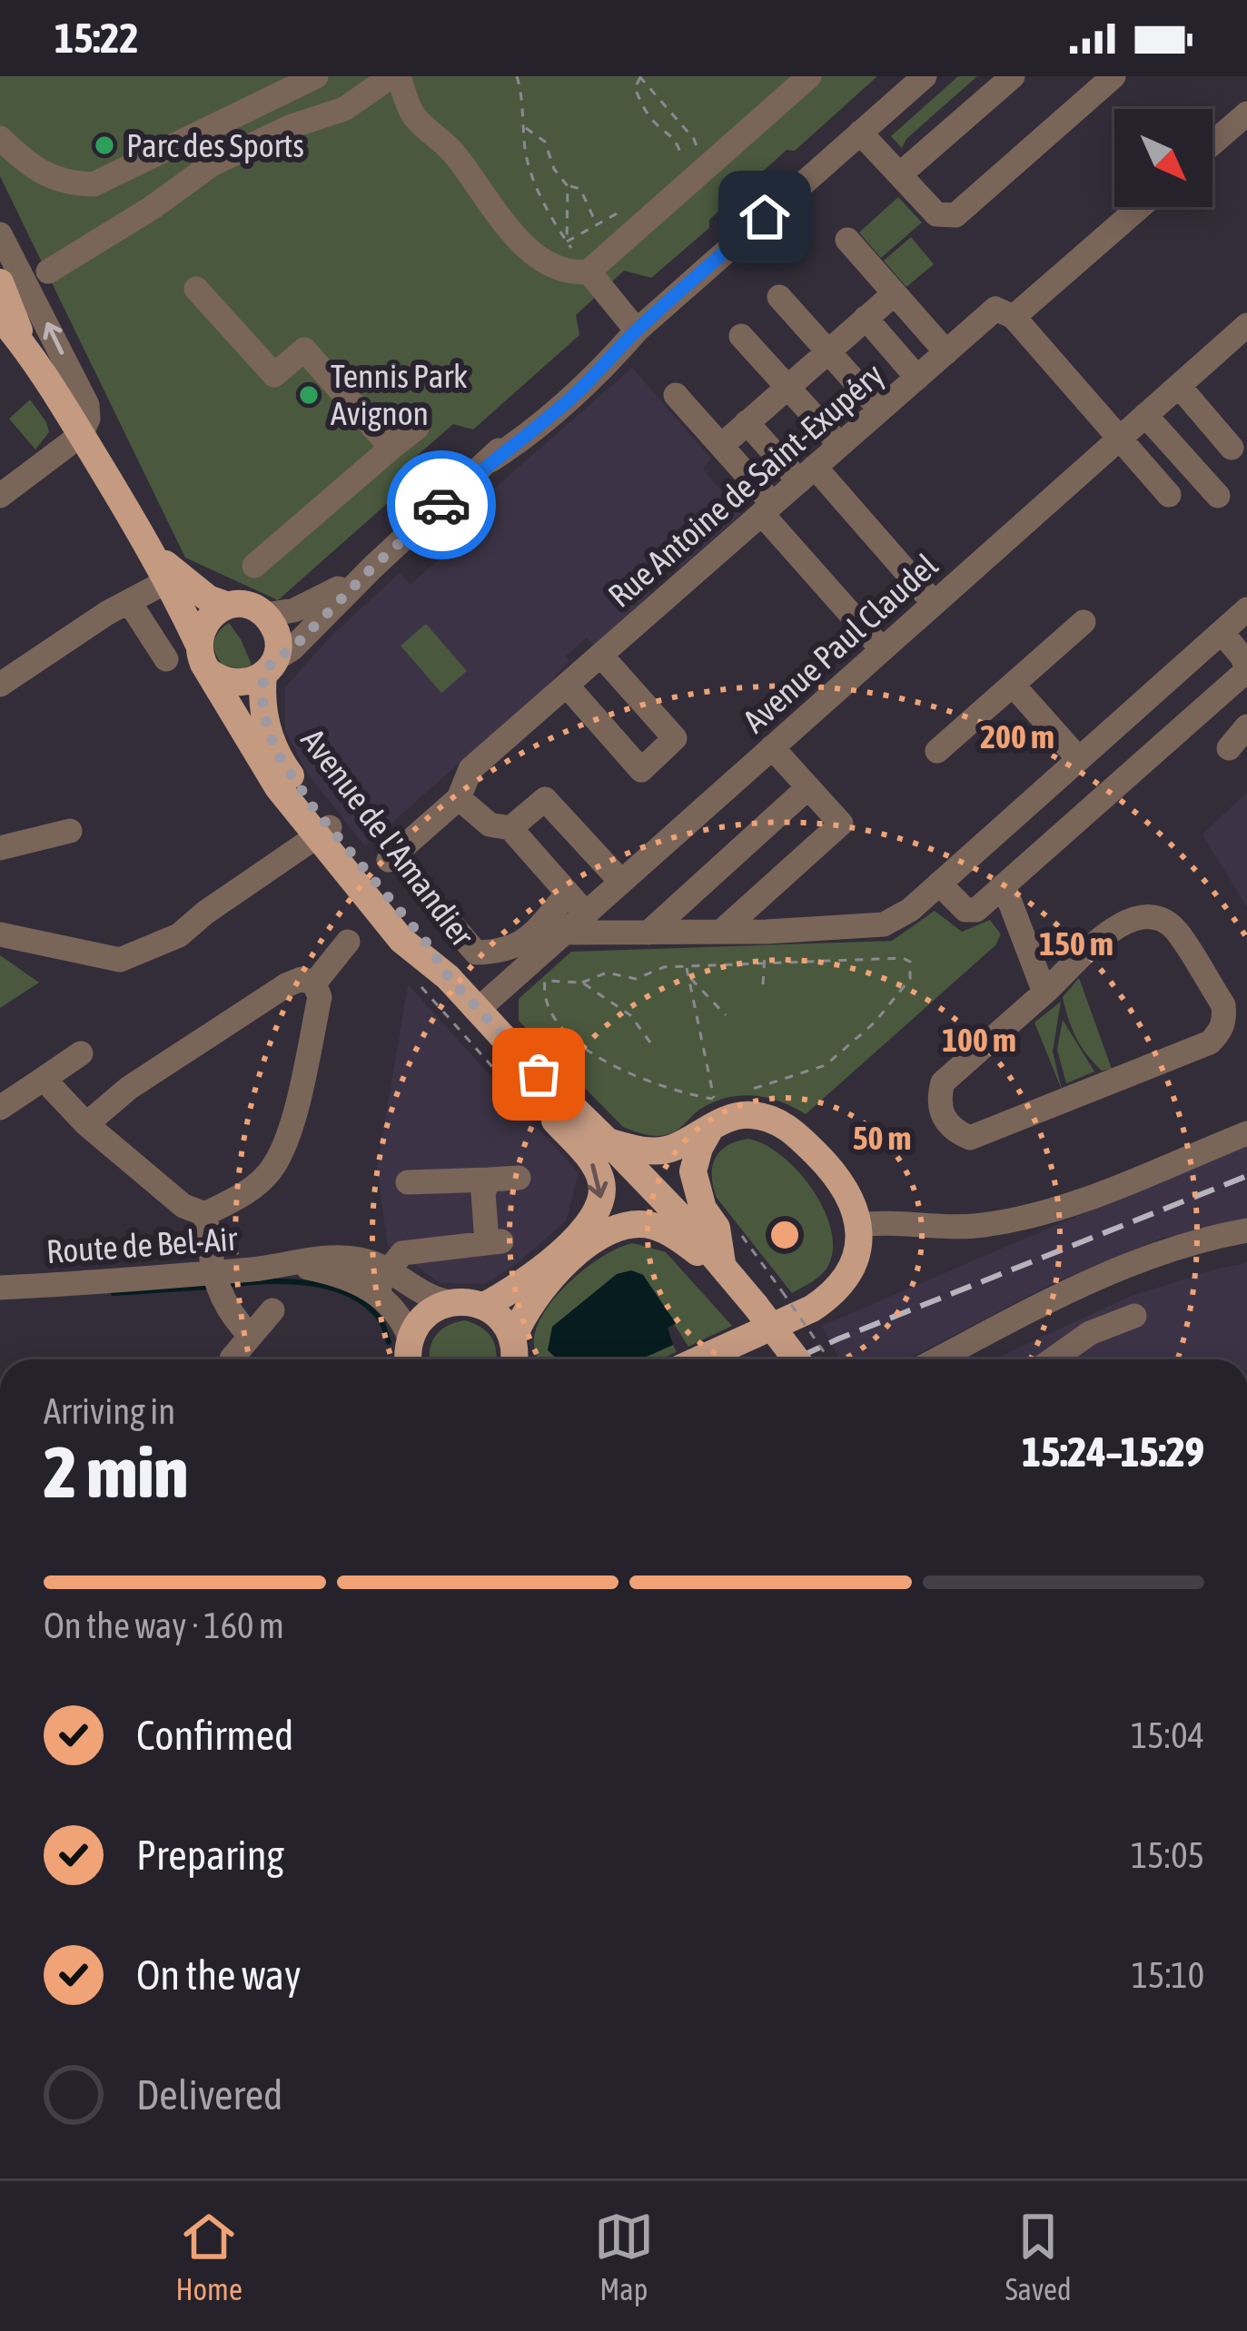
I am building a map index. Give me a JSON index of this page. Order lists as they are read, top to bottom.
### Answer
{
  "streets": {
    "main road": ["Avenue de l'Amandier"],
    "street": ["Rue Antoine de Saint-Exupéry", "Avenue Paul Claudel", "Route de Bel-Air"]
  },
  "crossings": [
    ["Avenue Paul Claudel", "Avenue de l'Amandier"]
  ],
  "places": ["Parc des Sports", "Tennis Park Avignon"],
  "north": "bottom right",
  "page": {
    "status": "15:22",
    "heading": ["2 min", "Arriving in", "15:24–15:29"],
    "bar": "On the way · 160 m",
    "list": [
      ["Confirmed", "15:04"],
      ["Preparing", "15:05"],
      ["On the way", "15:10"],
      "Delivered"
    ],
    "tabs": ["Home", "Map", "Saved"]
  },
  "rings": [
    "200 m",
    "150 m",
    "100 m",
    "50 m"
  ]
}
